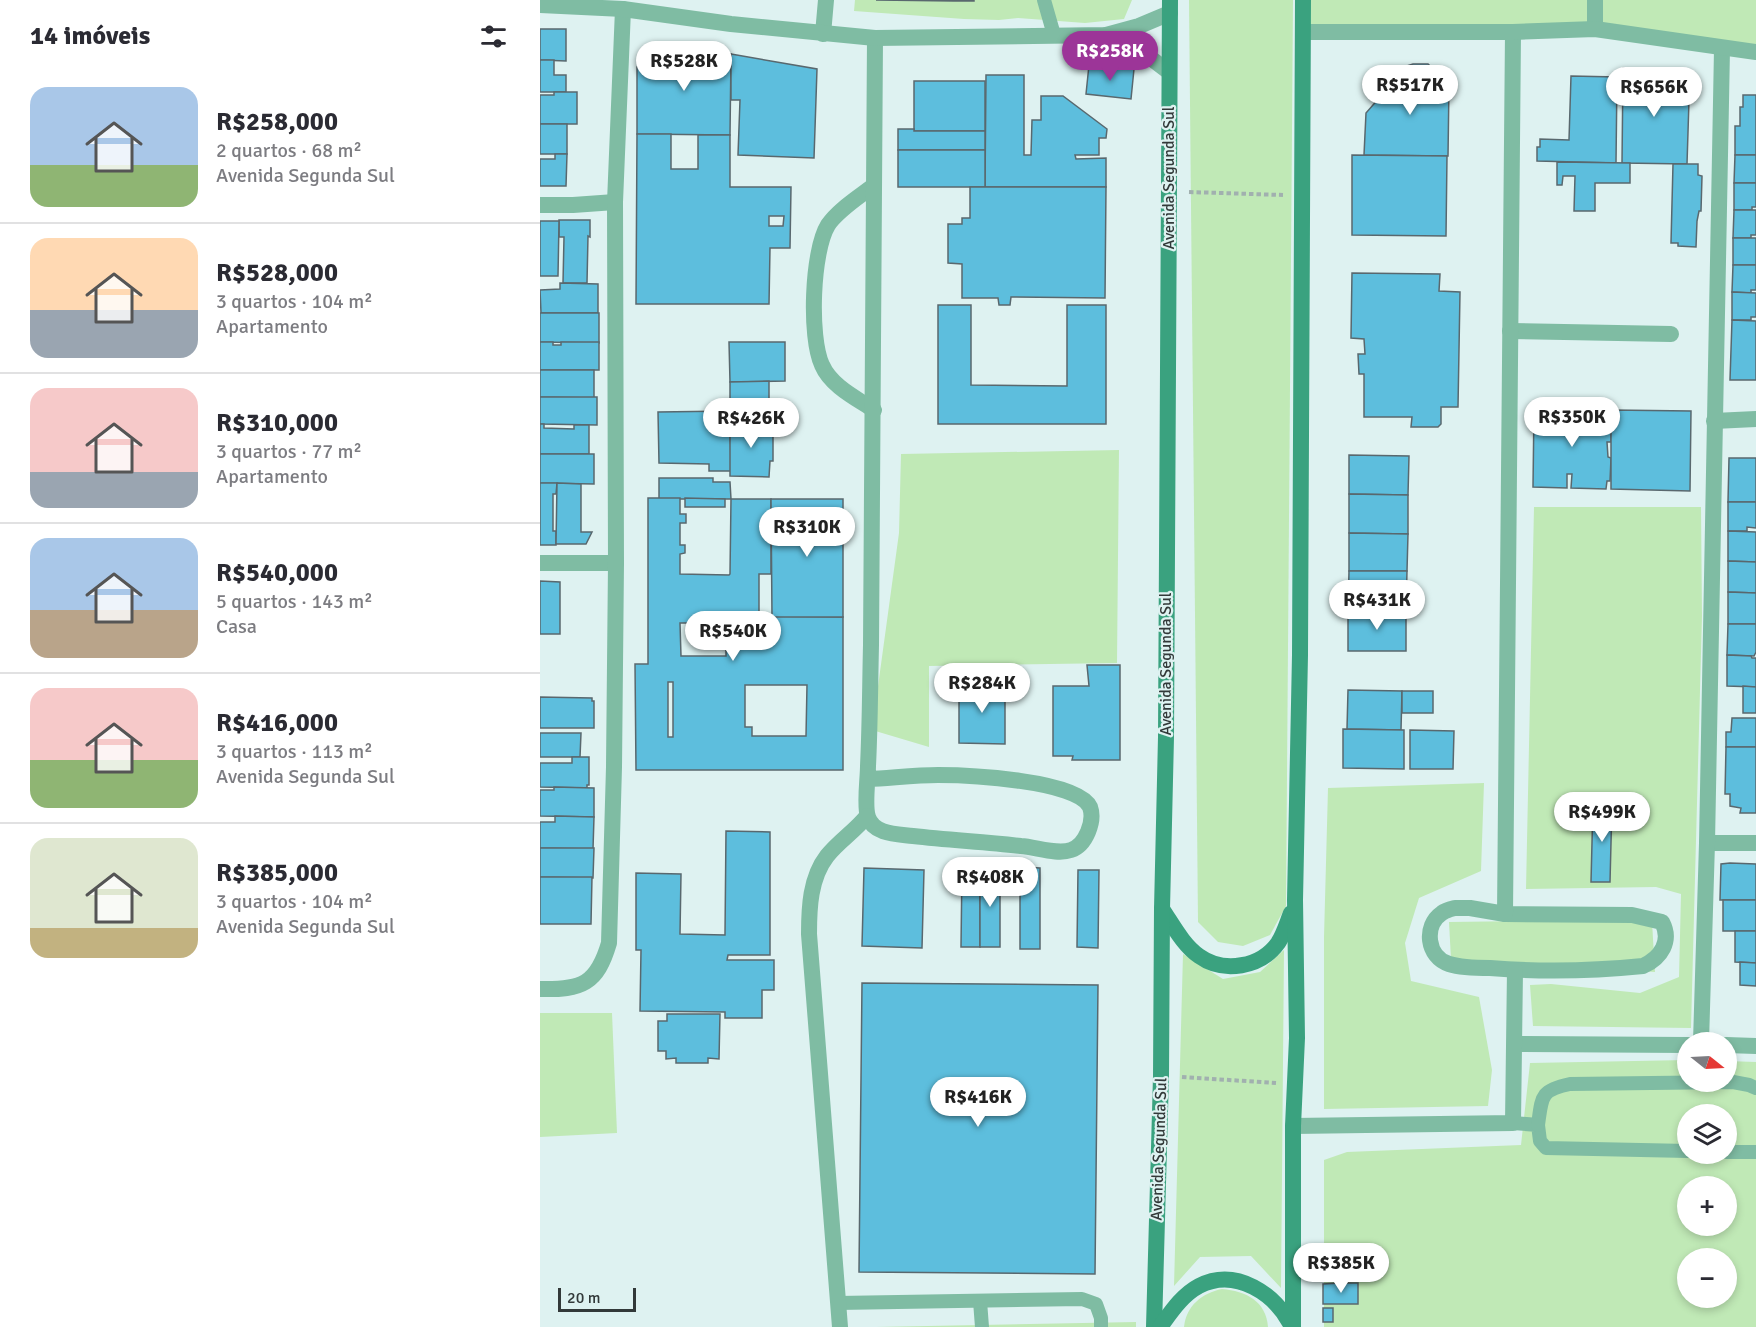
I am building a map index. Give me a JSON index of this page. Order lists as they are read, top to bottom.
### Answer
{
  "streets": {
    "main road": ["Avenida Segunda Sul"]
  },
  "scale_bar": "20 m",
  "north": "right",
  "page": {
    "heading": "14 imóveis",
    "price": [
      "R$258K",
      "R$528K",
      "R$517K",
      "R$656K",
      "R$350K",
      "R$426K",
      "R$310K",
      "R$431K",
      "R$540K",
      "R$284K",
      "R$499K",
      "R$408K",
      "R$416K",
      "R$385K"
    ],
    "list": [
      {
        "name": "R$258,000",
        "note": "2 quartos · 68 m² · Avenida Segunda Sul"
      },
      {
        "name": "R$528,000",
        "note": "3 quartos · 104 m² · Apartamento"
      },
      {
        "name": "R$310,000",
        "note": "3 quartos · 77 m² · Apartamento"
      },
      {
        "name": "R$540,000",
        "note": "5 quartos · 143 m² · Casa"
      },
      {
        "name": "R$416,000",
        "note": "3 quartos · 113 m² · Avenida Segunda Sul"
      },
      {
        "name": "R$385,000",
        "note": "3 quartos · 104 m² · Avenida Segunda Sul"
      }
    ],
    "map_buttons": ["+", "−"],
    "scale": "20 m"
  }
}
